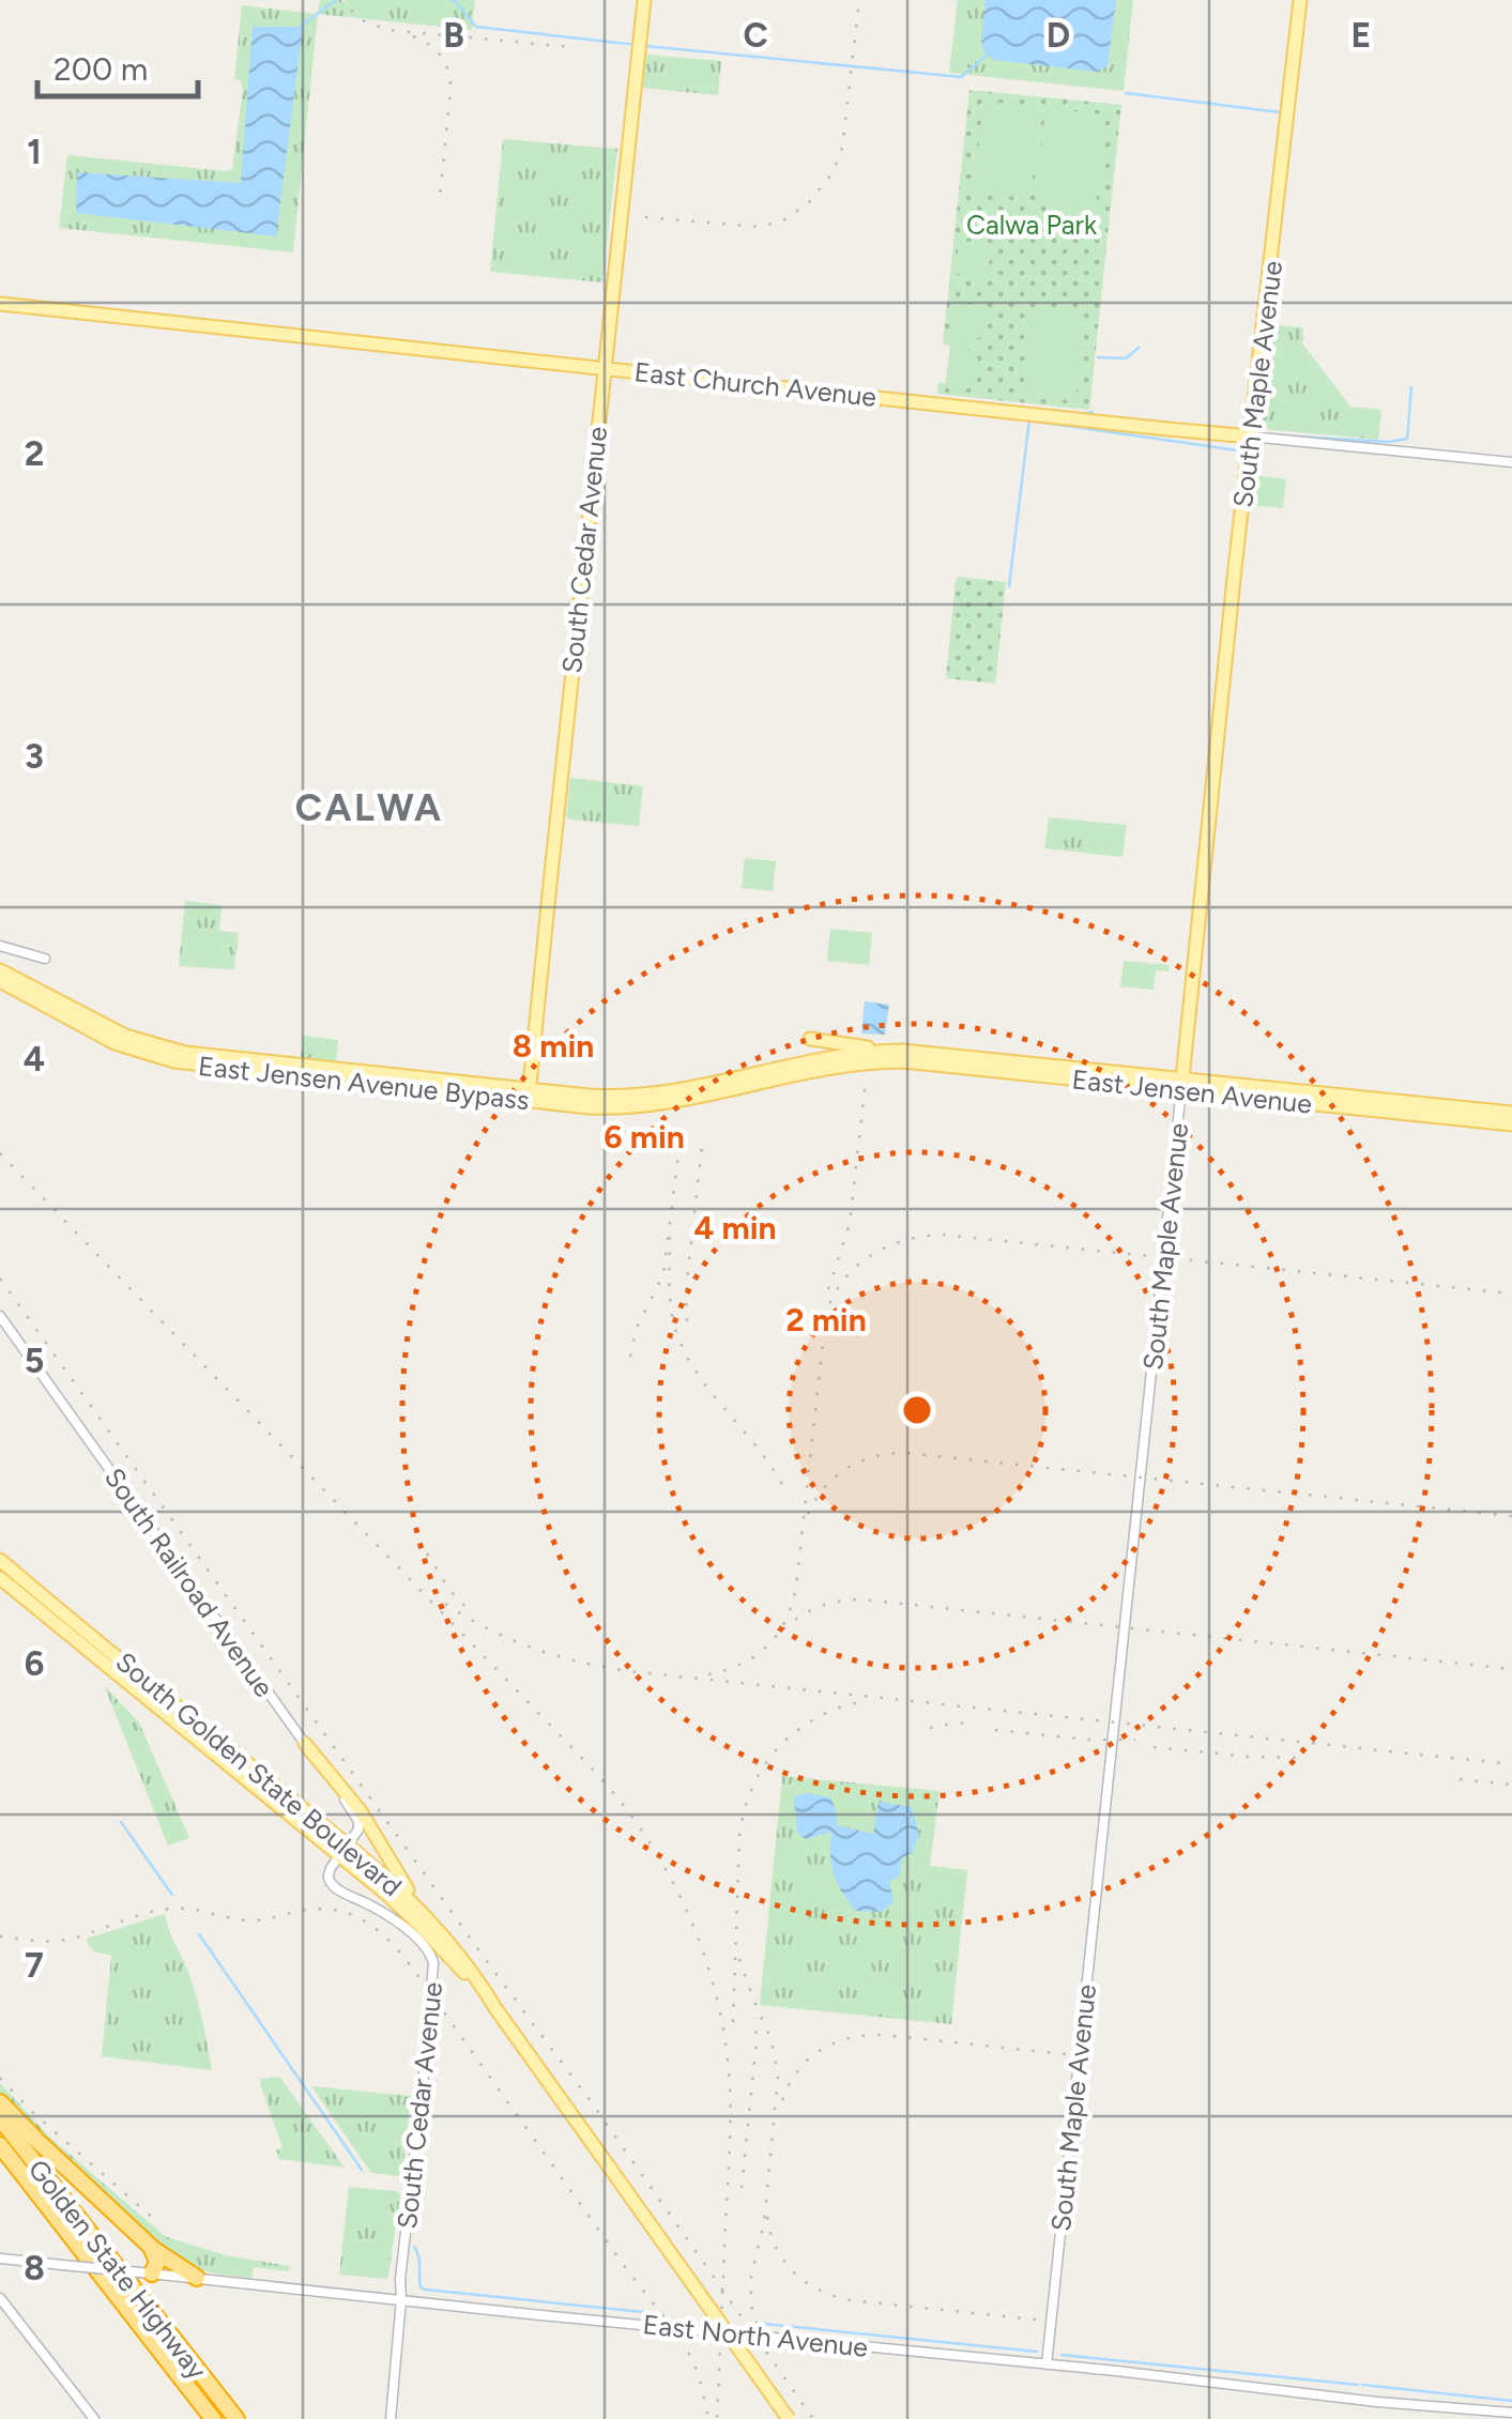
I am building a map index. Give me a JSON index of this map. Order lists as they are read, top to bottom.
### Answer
{
  "streets": {
    "highway": ["Golden State Highway"],
    "main road": [
      "East Church Avenue",
      "South Maple Avenue",
      "South Cedar Avenue",
      "East Jensen Avenue Bypass",
      "East Jensen Avenue",
      "South Golden State Boulevard"
    ],
    "street": ["South Railroad Avenue", "East North Avenue"]
  },
  "crossings": [
    ["East Church Avenue", "South Maple Avenue"],
    ["East Church Avenue", "South Cedar Avenue"],
    ["South Maple Avenue", "East Jensen Avenue"],
    ["South Maple Avenue", "East North Avenue"],
    ["South Cedar Avenue", "East Jensen Avenue Bypass"],
    ["South Cedar Avenue", "South Railroad Avenue"],
    ["South Cedar Avenue", "South Golden State Boulevard"],
    ["South Cedar Avenue", "East North Avenue"],
    ["East Jensen Avenue Bypass", "East Jensen Avenue"],
    ["South Railroad Avenue", "South Golden State Boulevard"]
  ],
  "districts": ["CALWA"],
  "parks": ["Calwa Park"],
  "scale_bar": "200 m",
  "grid": {
    "columns": [
      "B",
      "C",
      "D",
      "E"
    ],
    "rows": [
      "1",
      "2",
      "3",
      "4",
      "5",
      "6",
      "7",
      "8"
    ]
  },
  "rings": [
    "8 min",
    "6 min",
    "4 min",
    "2 min"
  ]
}
